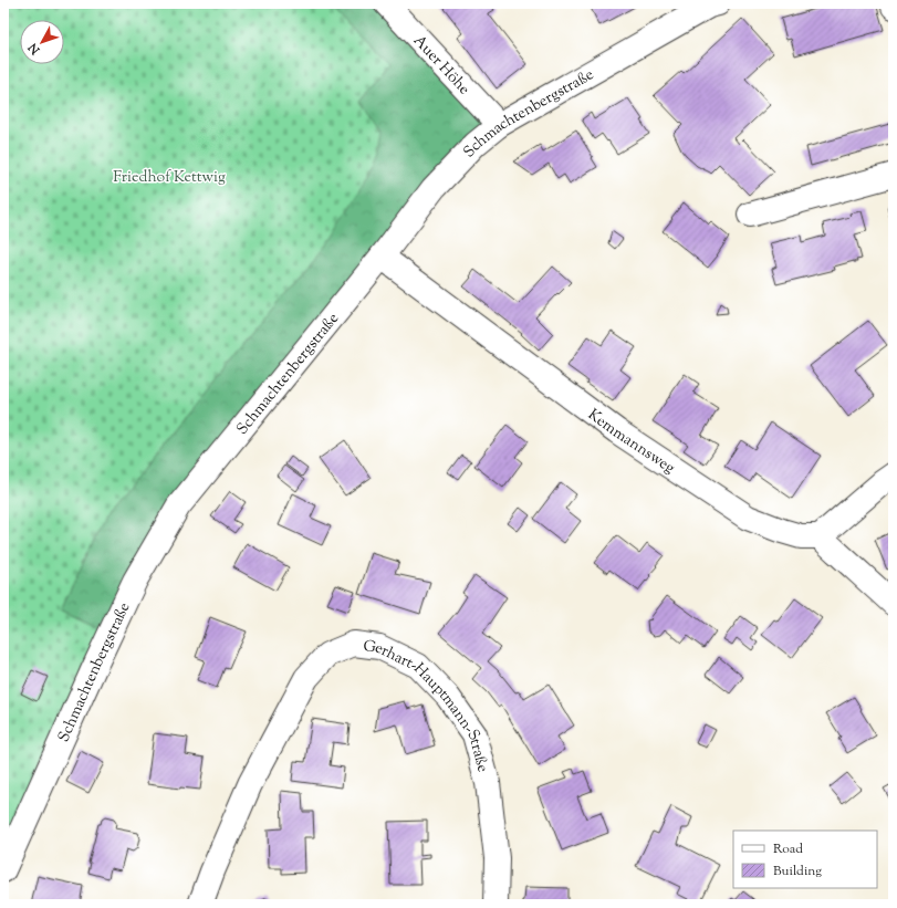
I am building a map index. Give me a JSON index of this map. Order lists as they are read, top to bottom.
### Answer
{
  "streets": {
    "street": [
      "Auer Höhe",
      "Schmachtenbergstraße",
      "Kemmannsweg",
      "Gerhart-Hauptmann-Straße"
    ]
  },
  "crossings": [
    ["Auer Höhe", "Schmachtenbergstraße"],
    ["Schmachtenbergstraße", "Kemmannsweg"]
  ],
  "parks": ["Friedhof Kettwig"],
  "legend": ["Road", "Building"],
  "north": "bottom left"
}
